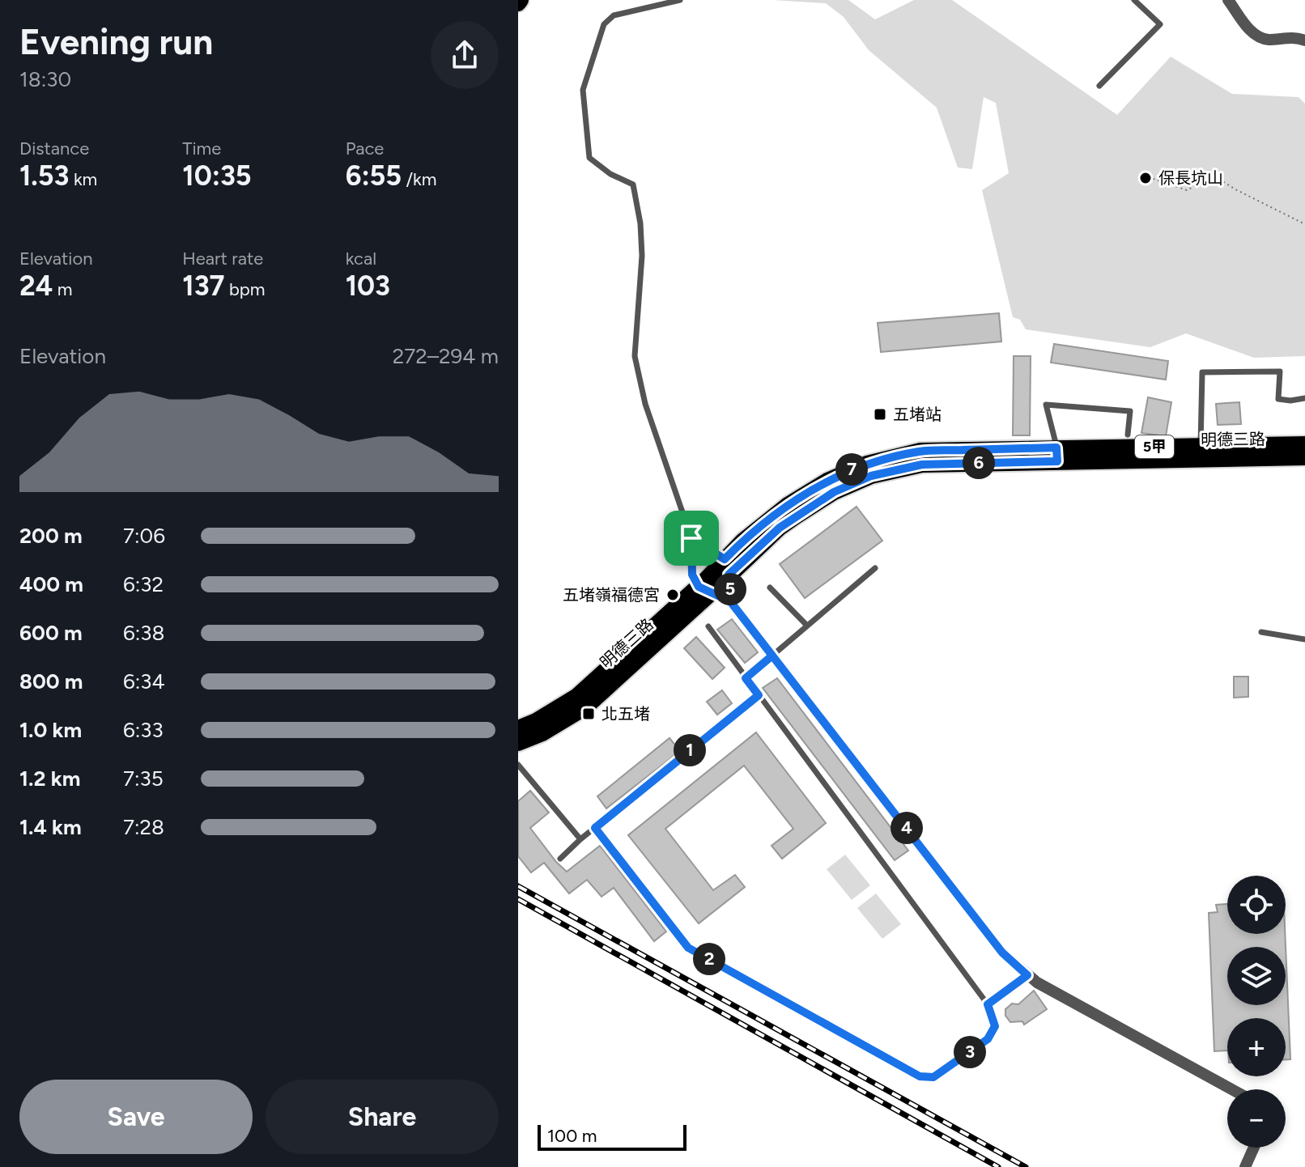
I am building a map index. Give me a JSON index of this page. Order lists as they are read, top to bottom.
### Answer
{
  "streets": {
    "main road": ["明德三路", "5甲"]
  },
  "places": {
    "other": ["保長坑山", "五堵嶺福德宮"],
    "transit": ["五堵站", "北五堵"]
  },
  "scale_bar": "100 m",
  "page": {
    "heading": ["Evening run", "18:30"],
    "stats": [
      ["Distance", "1.53 km"],
      ["Time", "10:35"],
      ["Pace", "6:55 /km"],
      ["Elevation", "24 m"],
      ["Heart rate", "137 bpm"],
      ["kcal", "103"]
    ],
    "chart": ["Elevation", "272–294 m"],
    "pins": [
      "6",
      "7",
      "5",
      "1",
      "4",
      "2",
      "3"
    ],
    "list": [
      {
        "name": "200 m",
        "note": "7:06"
      },
      {
        "name": "400 m",
        "note": "6:32"
      },
      {
        "name": "600 m",
        "note": "6:38"
      },
      {
        "name": "800 m",
        "note": "6:34"
      },
      {
        "name": "1.0 km",
        "note": "6:33"
      },
      {
        "name": "1.2 km",
        "note": "7:35"
      },
      {
        "name": "1.4 km",
        "note": "7:28"
      }
    ],
    "map_buttons": ["+", "−"],
    "buttons": ["Save", "Share"],
    "scale": "100 m"
  }
}
